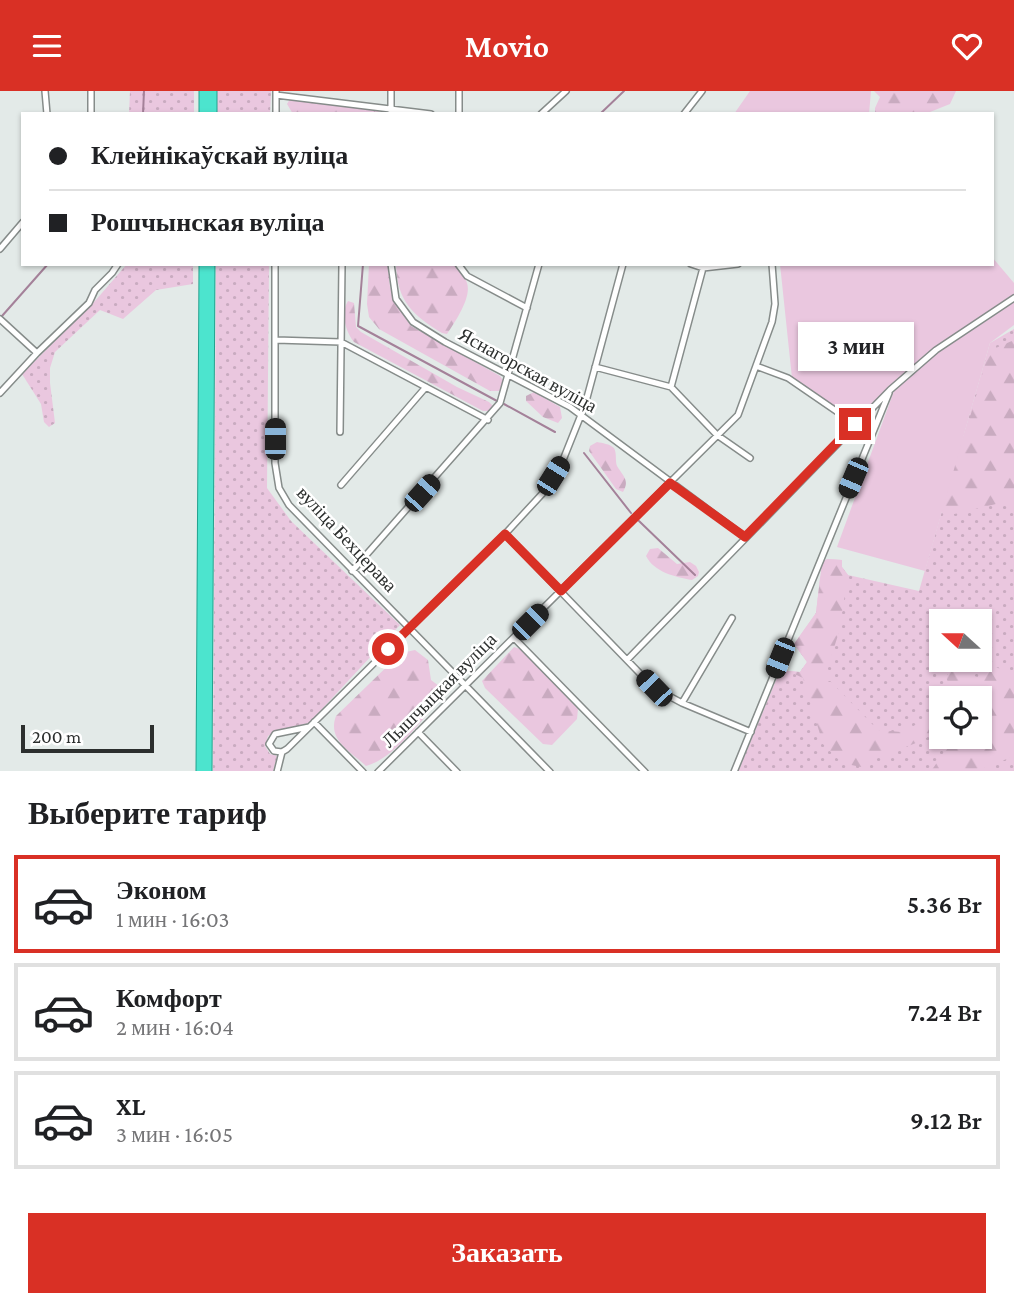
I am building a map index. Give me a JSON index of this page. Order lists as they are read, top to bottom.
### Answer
{
  "streets": {
    "street": ["Яснагорская вуліца", "вуліца Бехцерава", "Лышчыцкая вуліца"]
  },
  "crossings": [
    ["Яснагорская вуліца", "Лышчыцкая вуліца"],
    ["вуліца Бехцерава", "Лышчыцкая вуліца"]
  ],
  "scale_bar": "200 m",
  "north": "left",
  "page": {
    "header": "Movio",
    "banner": ["Клейнікаўскай вуліца", "Рошчынская вуліца"],
    "bubble": "3 мин",
    "scale": "200 m",
    "heading": "Выберите тариф",
    "list": [
      {
        "name": "Эконом",
        "note": "1 мин · 16:03",
        "value": "5.36 Br"
      },
      {
        "name": "Комфорт",
        "note": "2 мин · 16:04",
        "value": "7.24 Br"
      },
      {
        "name": "XL",
        "note": "3 мин · 16:05",
        "value": "9.12 Br"
      }
    ],
    "buttons": "Заказать"
  }
}
